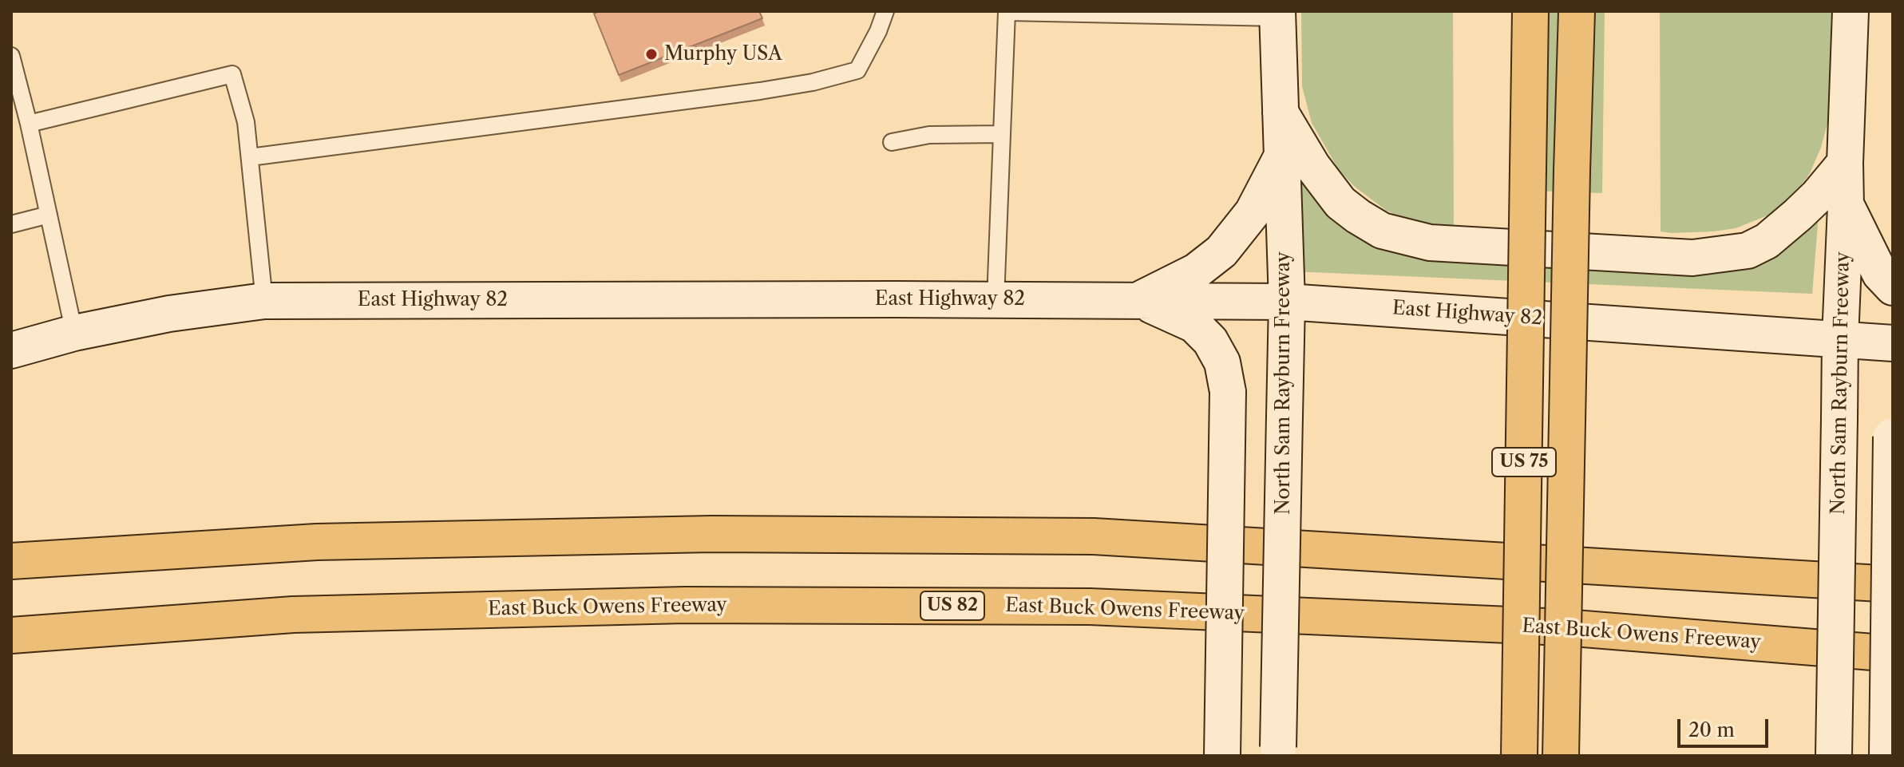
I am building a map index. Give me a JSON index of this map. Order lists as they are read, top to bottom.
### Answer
{
  "streets": {
    "highway": ["US 75", "US 82", "East Buck Owens Freeway"],
    "main road": ["East Highway 82", "North Sam Rayburn Freeway"]
  },
  "crossings": [
    ["East Highway 82", "North Sam Rayburn Freeway"]
  ],
  "places": ["Murphy USA"],
  "scale_bar": "20 m"
}
